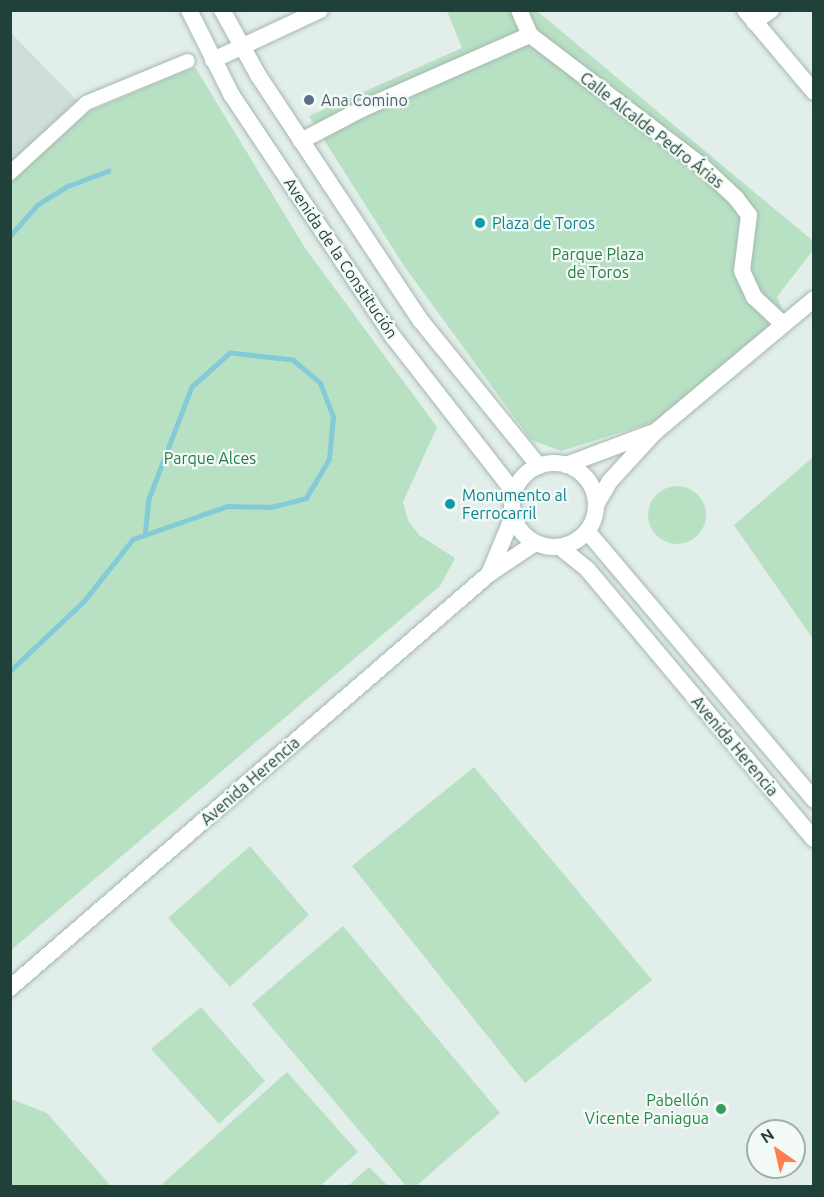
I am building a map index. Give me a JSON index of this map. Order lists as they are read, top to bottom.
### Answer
{
  "streets": {
    "street": ["Calle Alcalde Pedro Árias", "Avenida de la Constitución", "Avenida Herencia"]
  },
  "crossings": [
    ["Avenida de la Constitución", "Avenida Herencia"]
  ],
  "parks": ["Parque Plaza de Toros", "Parque Alces"],
  "places": [
    "Ana Comino",
    "Plaza de Toros",
    "Monumento al Ferrocarril",
    "Pabellón Vicente Paniagua"
  ],
  "north": "top left"
}
